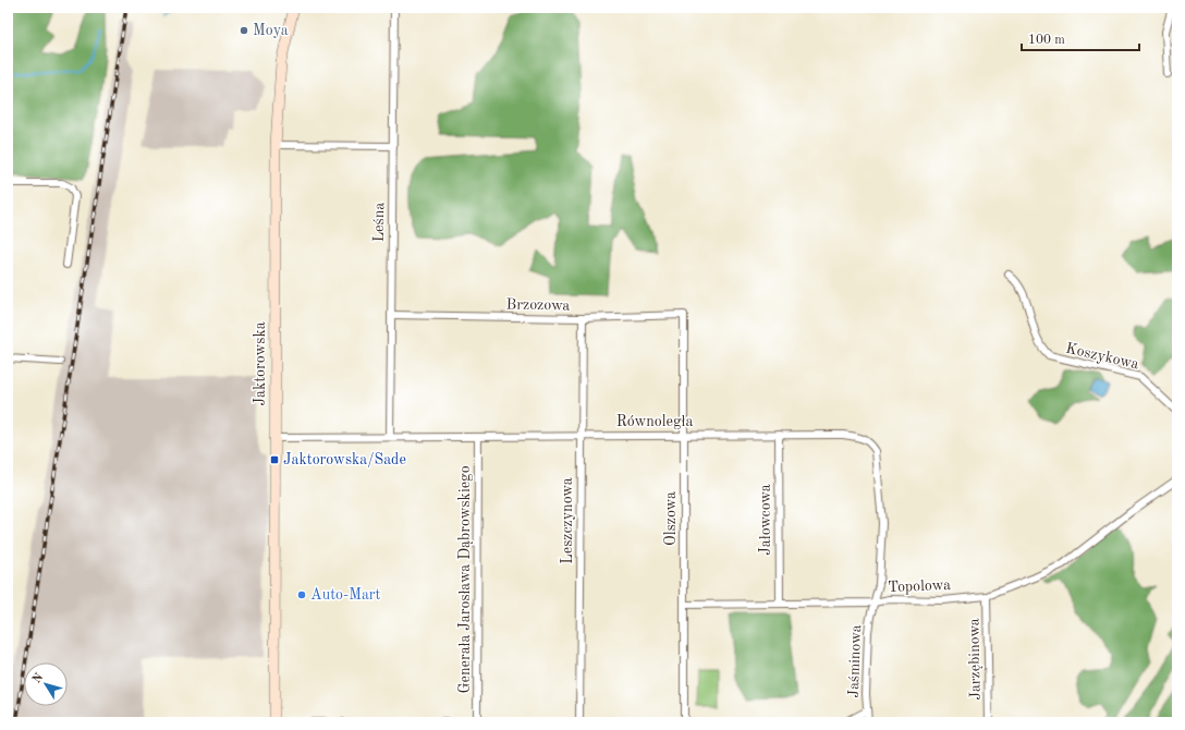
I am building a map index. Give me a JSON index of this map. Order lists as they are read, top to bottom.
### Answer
{
  "streets": {
    "main road": ["Jaktorowska"],
    "street": [
      "Leśna",
      "Brzozowa",
      "Koszykowa",
      "Równoległa",
      "Olszowa",
      "Jałowcowa",
      "Leszczynowa",
      "Generała Jarosława Dąbrowskiego",
      "Topolowa",
      "Jarzębinowa",
      "Jaśminowa"
    ]
  },
  "crossings": [
    ["Leśna", "Brzozowa"],
    ["Leśna", "Równoległa"],
    ["Brzozowa", "Olszowa"],
    ["Brzozowa", "Leszczynowa"],
    ["Jaktorowska", "Równoległa"],
    ["Równoległa", "Olszowa"],
    ["Równoległa", "Jałowcowa"],
    ["Równoległa", "Leszczynowa"],
    ["Równoległa", "Generała Jarosława Dąbrowskiego"],
    ["Równoległa", "Topolowa"],
    ["Równoległa", "Jaśminowa"],
    ["Olszowa", "Topolowa"],
    ["Jałowcowa", "Topolowa"],
    ["Topolowa", "Jarzębinowa"],
    ["Topolowa", "Jaśminowa"]
  ],
  "places": {
    "other": ["Moya", "Auto-Mart"],
    "transit": ["Jaktorowska/Sade"]
  },
  "scale_bar": "100 m",
  "north": "top left"
}
